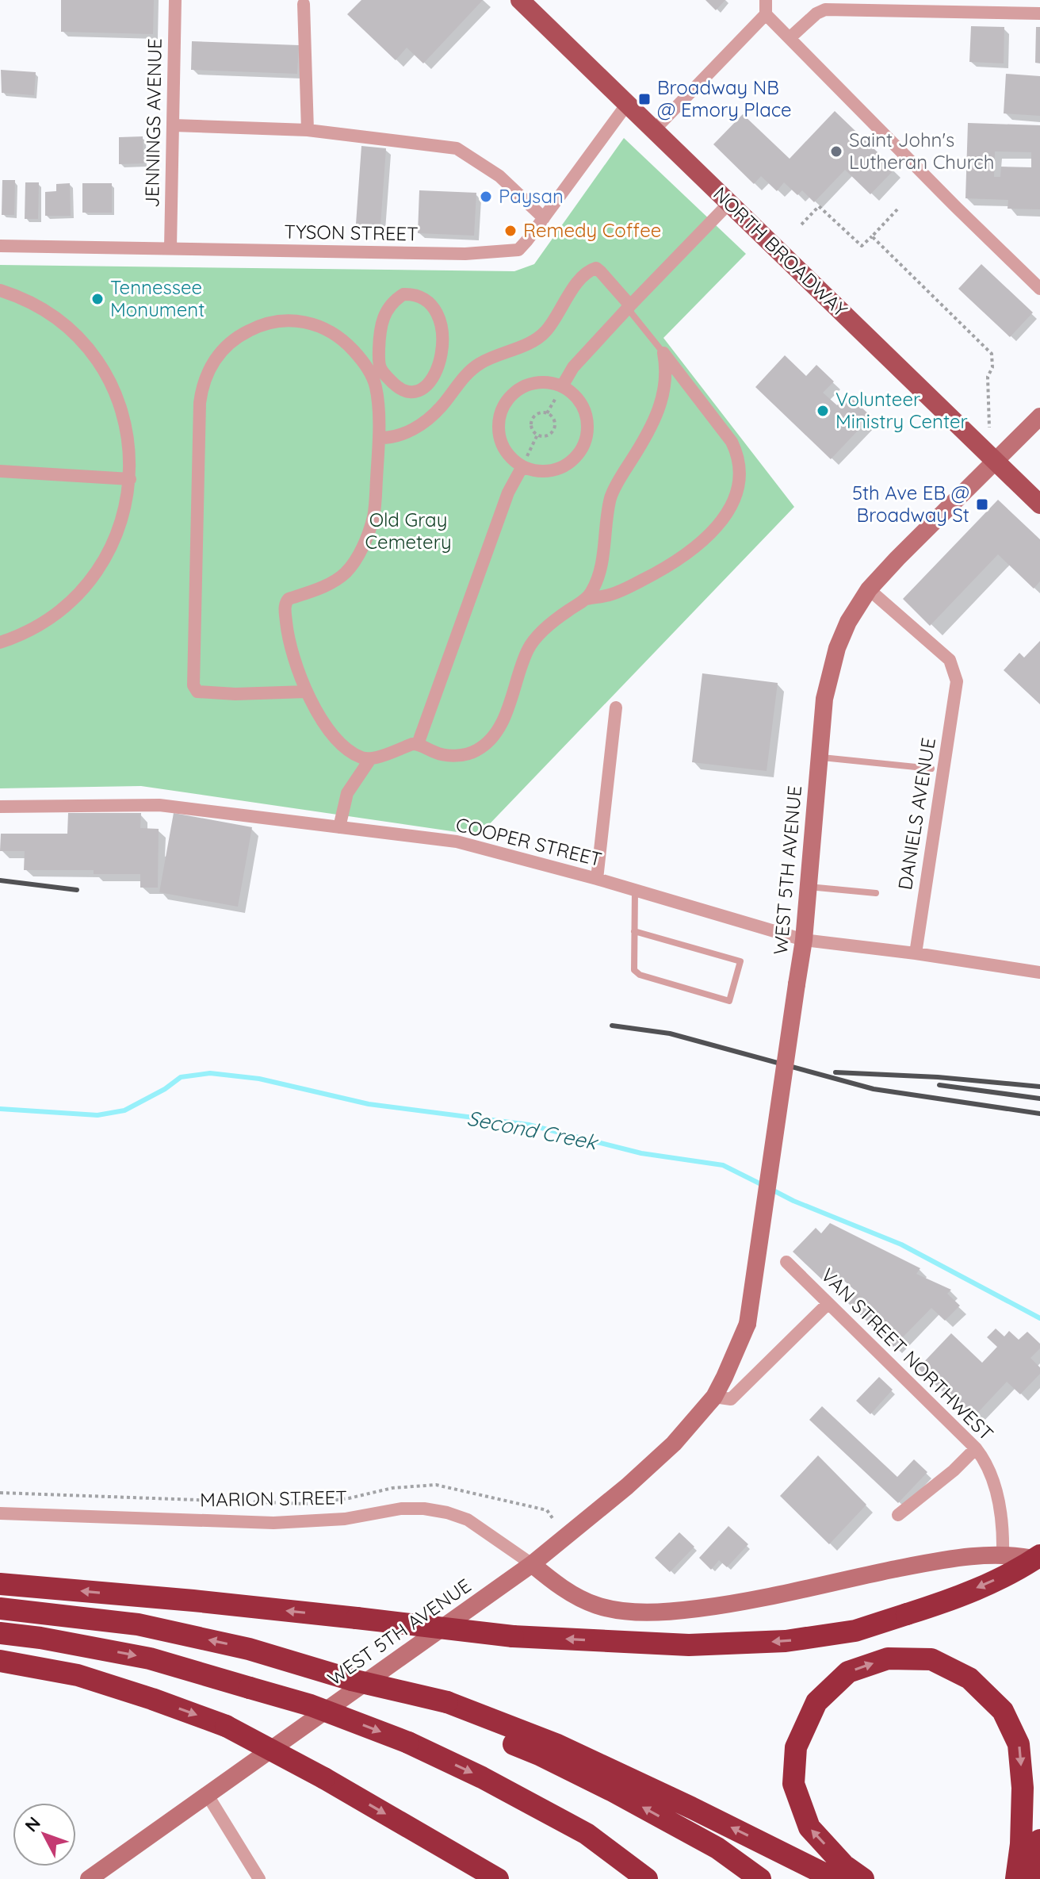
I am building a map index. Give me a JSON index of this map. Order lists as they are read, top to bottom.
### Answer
{
  "streets": {
    "main road": ["NORTH BROADWAY"],
    "street": [
      "JENNINGS AVENUE",
      "TYSON STREET",
      "DANIELS AVENUE",
      "COOPER STREET",
      "WEST 5TH AVENUE",
      "VAN STREET NORTHWEST",
      "MARION STREET"
    ]
  },
  "crossings": [
    ["JENNINGS AVENUE", "TYSON STREET"],
    ["TYSON STREET", "NORTH BROADWAY"],
    ["NORTH BROADWAY", "WEST 5TH AVENUE"],
    ["DANIELS AVENUE", "COOPER STREET"],
    ["DANIELS AVENUE", "WEST 5TH AVENUE"],
    ["COOPER STREET", "WEST 5TH AVENUE"],
    ["WEST 5TH AVENUE", "MARION STREET"]
  ],
  "water": ["Second Creek"],
  "parks": ["Old Gray Cemetery"],
  "places": {
    "transit": ["Broadway NB @ Emory Place", "5th Ave EB @ Broadway St"],
    "other": [
      "Saint John's Lutheran Church",
      "Paysan",
      "Remedy Coffee",
      "Tennessee Monument",
      "Volunteer Ministry Center"
    ]
  },
  "north": "top left"
}
